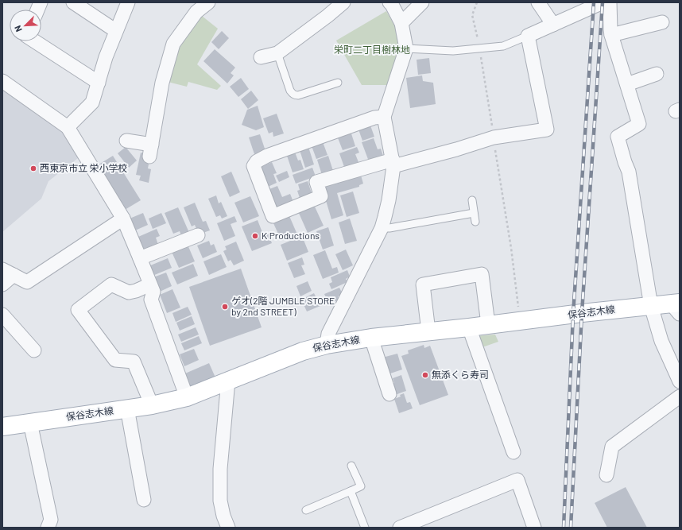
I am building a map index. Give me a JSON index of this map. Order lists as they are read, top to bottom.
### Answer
{
  "streets": {
    "main road": ["保谷志木線"]
  },
  "parks": ["栄町二丁目樹林地"],
  "places": [
    "西東京市立 栄小学校",
    "K Productions",
    "ゲオ(2階 JUMBLE STORE by 2nd STREET)",
    "無添くら寿司"
  ],
  "north": "bottom left"
}
